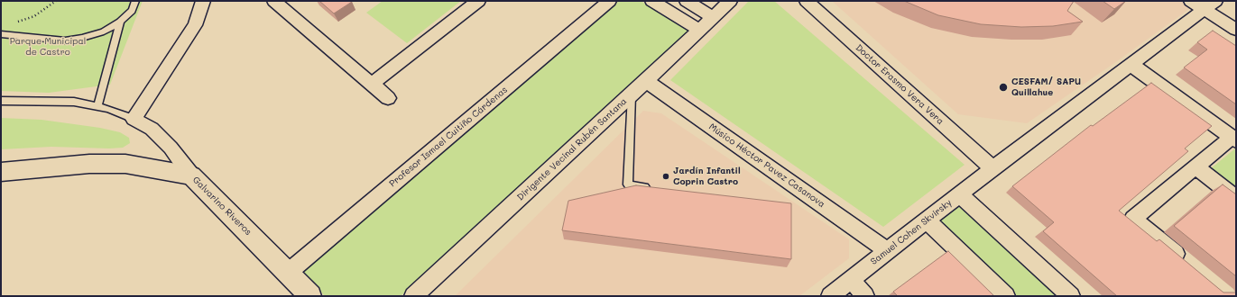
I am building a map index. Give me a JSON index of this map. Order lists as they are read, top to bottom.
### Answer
{
  "streets": {
    "street": [
      "Doctor Erasmo Vera Vera",
      "Profesor Ismael Cuitiño Cárdenas",
      "Dirigente Vecinal Rubén Santana",
      "Músico Héctor Pavez Casanova",
      "Galvarino Riveros",
      "Samuel Cohen Skvirsky"
    ]
  },
  "crossings": [
    ["Doctor Erasmo Vera Vera", "Samuel Cohen Skvirsky"],
    ["Profesor Ismael Cuitiño Cárdenas", "Galvarino Riveros"],
    ["Dirigente Vecinal Rubén Santana", "Músico Héctor Pavez Casanova"],
    ["Músico Héctor Pavez Casanova", "Samuel Cohen Skvirsky"]
  ],
  "parks": ["Parque Municipal de Castro"],
  "places": ["CESFAM/ SAPU Quillahue", "Jardín Infantil Coprin Castro"]
}
